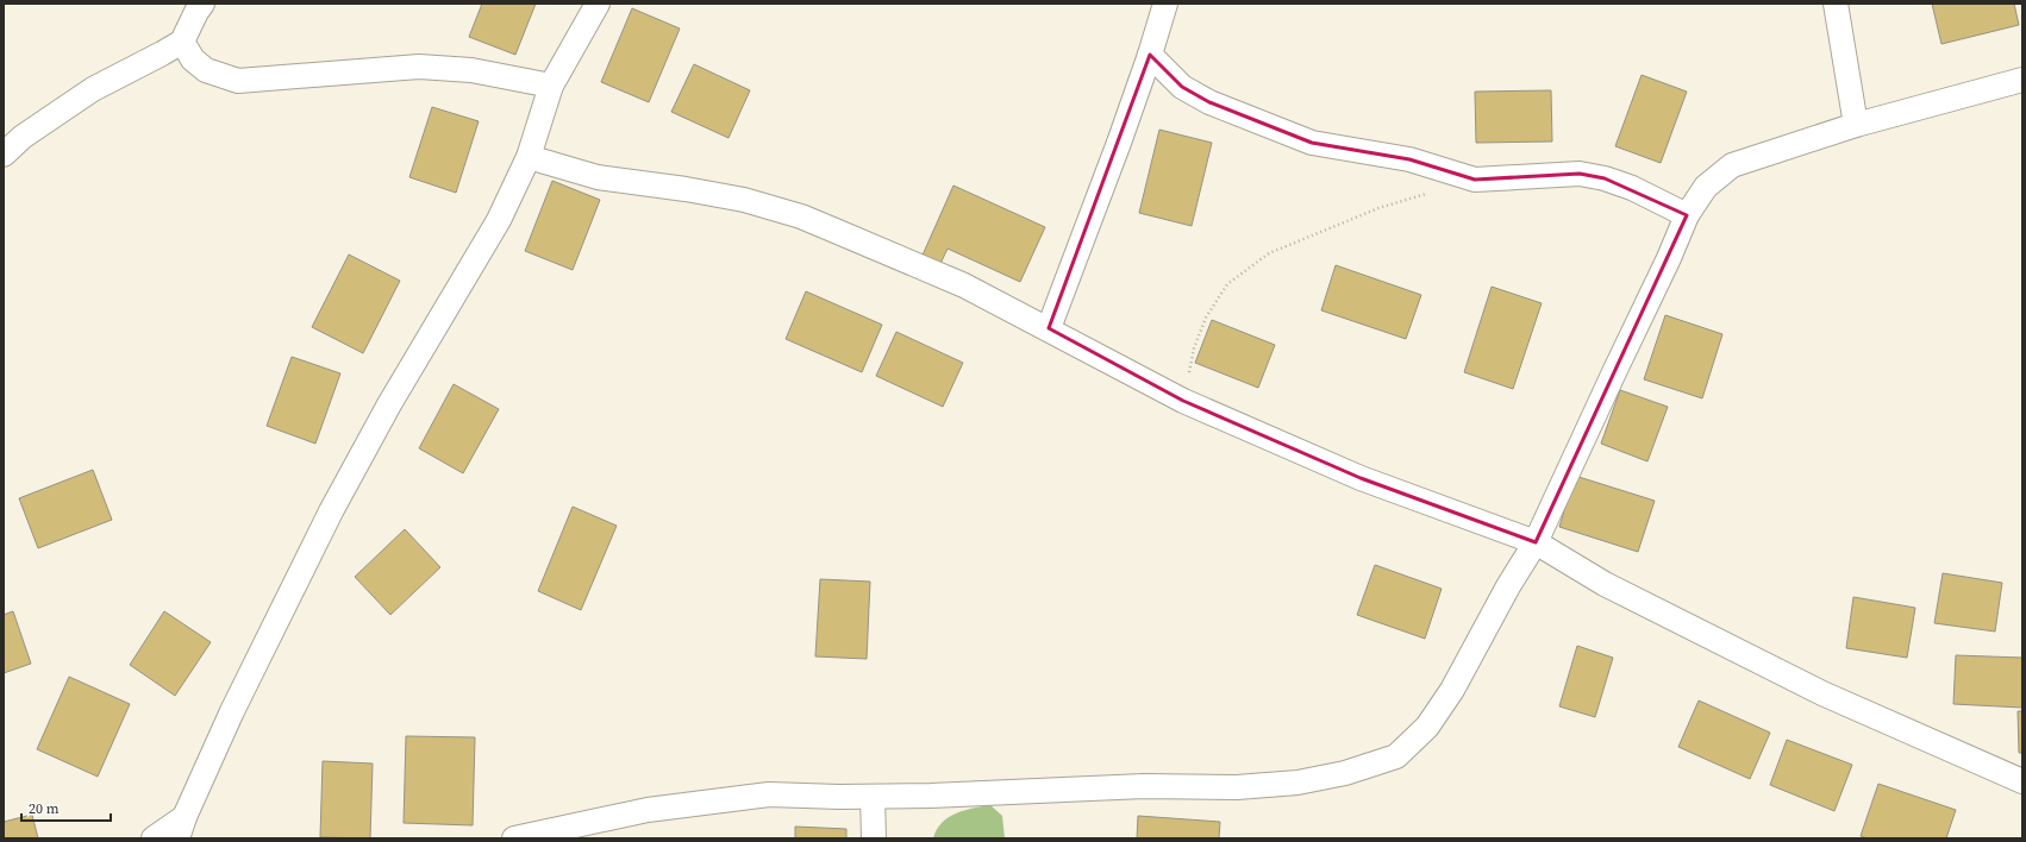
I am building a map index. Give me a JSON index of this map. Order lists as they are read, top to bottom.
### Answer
{
  "scale_bar": "20 m"
}
